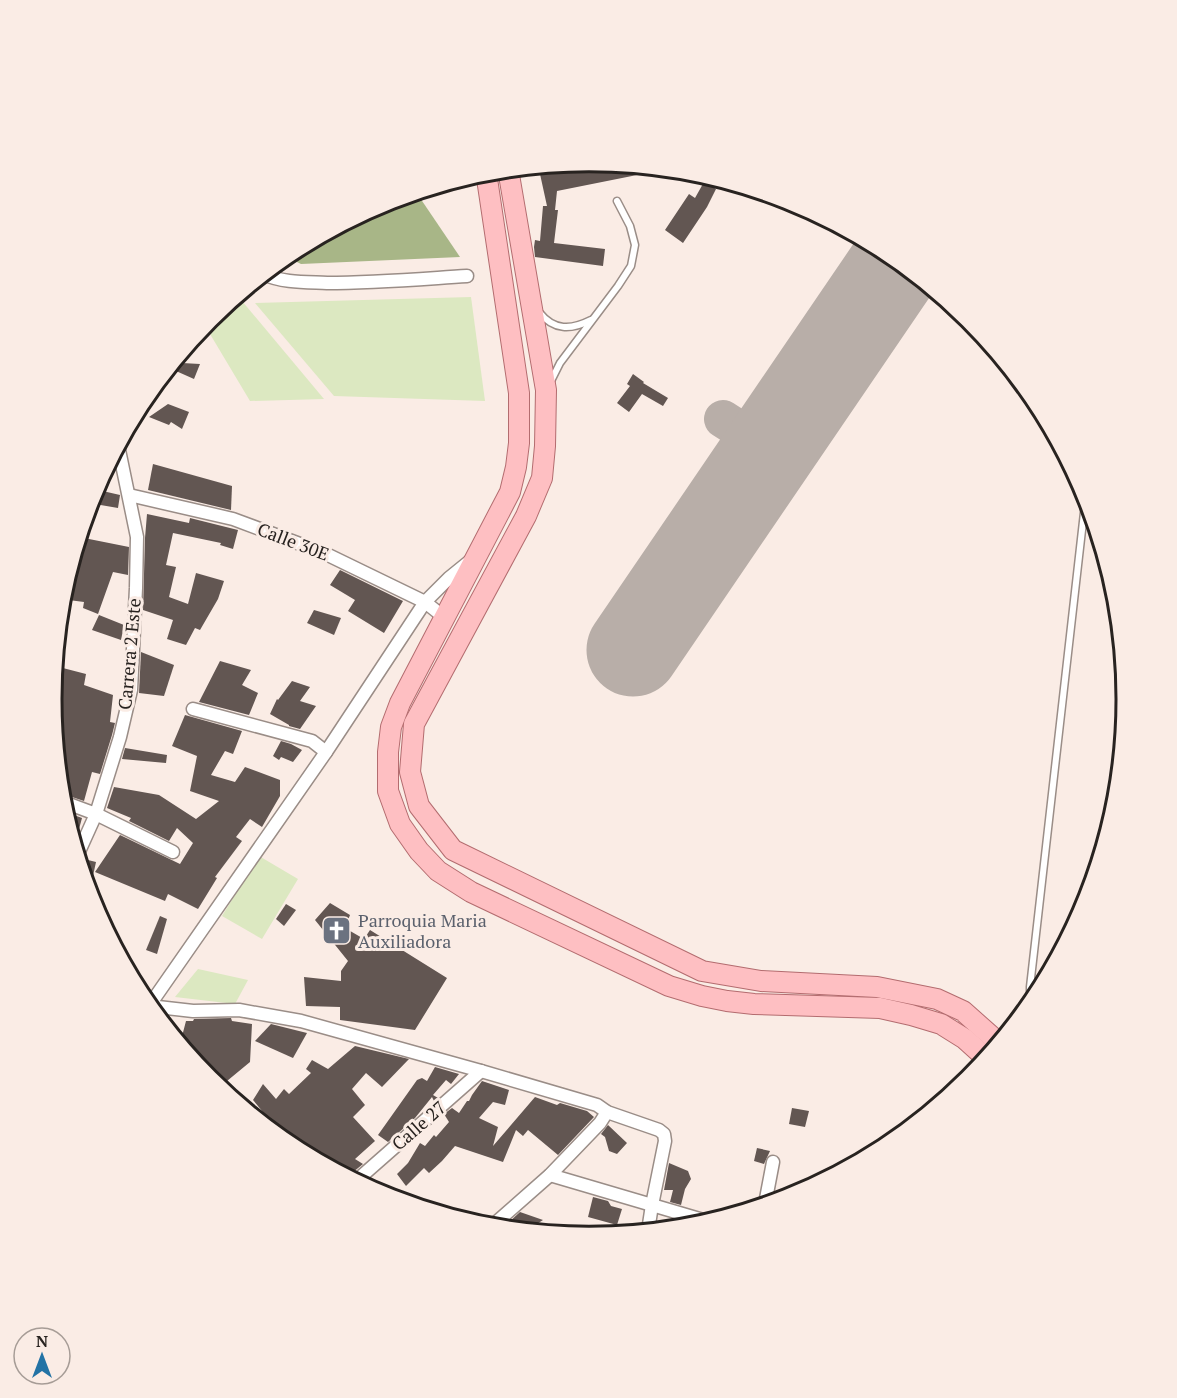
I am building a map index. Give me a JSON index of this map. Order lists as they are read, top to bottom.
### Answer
{
  "streets": {
    "street": ["Calle 30E", "Carrera 2 Este", "Calle 27"]
  },
  "crossings": [
    ["Calle 30E", "Carrera 2 Este"]
  ],
  "places": {
    "church": ["Parroquia Maria Auxiliadora"]
  },
  "north": "top"
}
